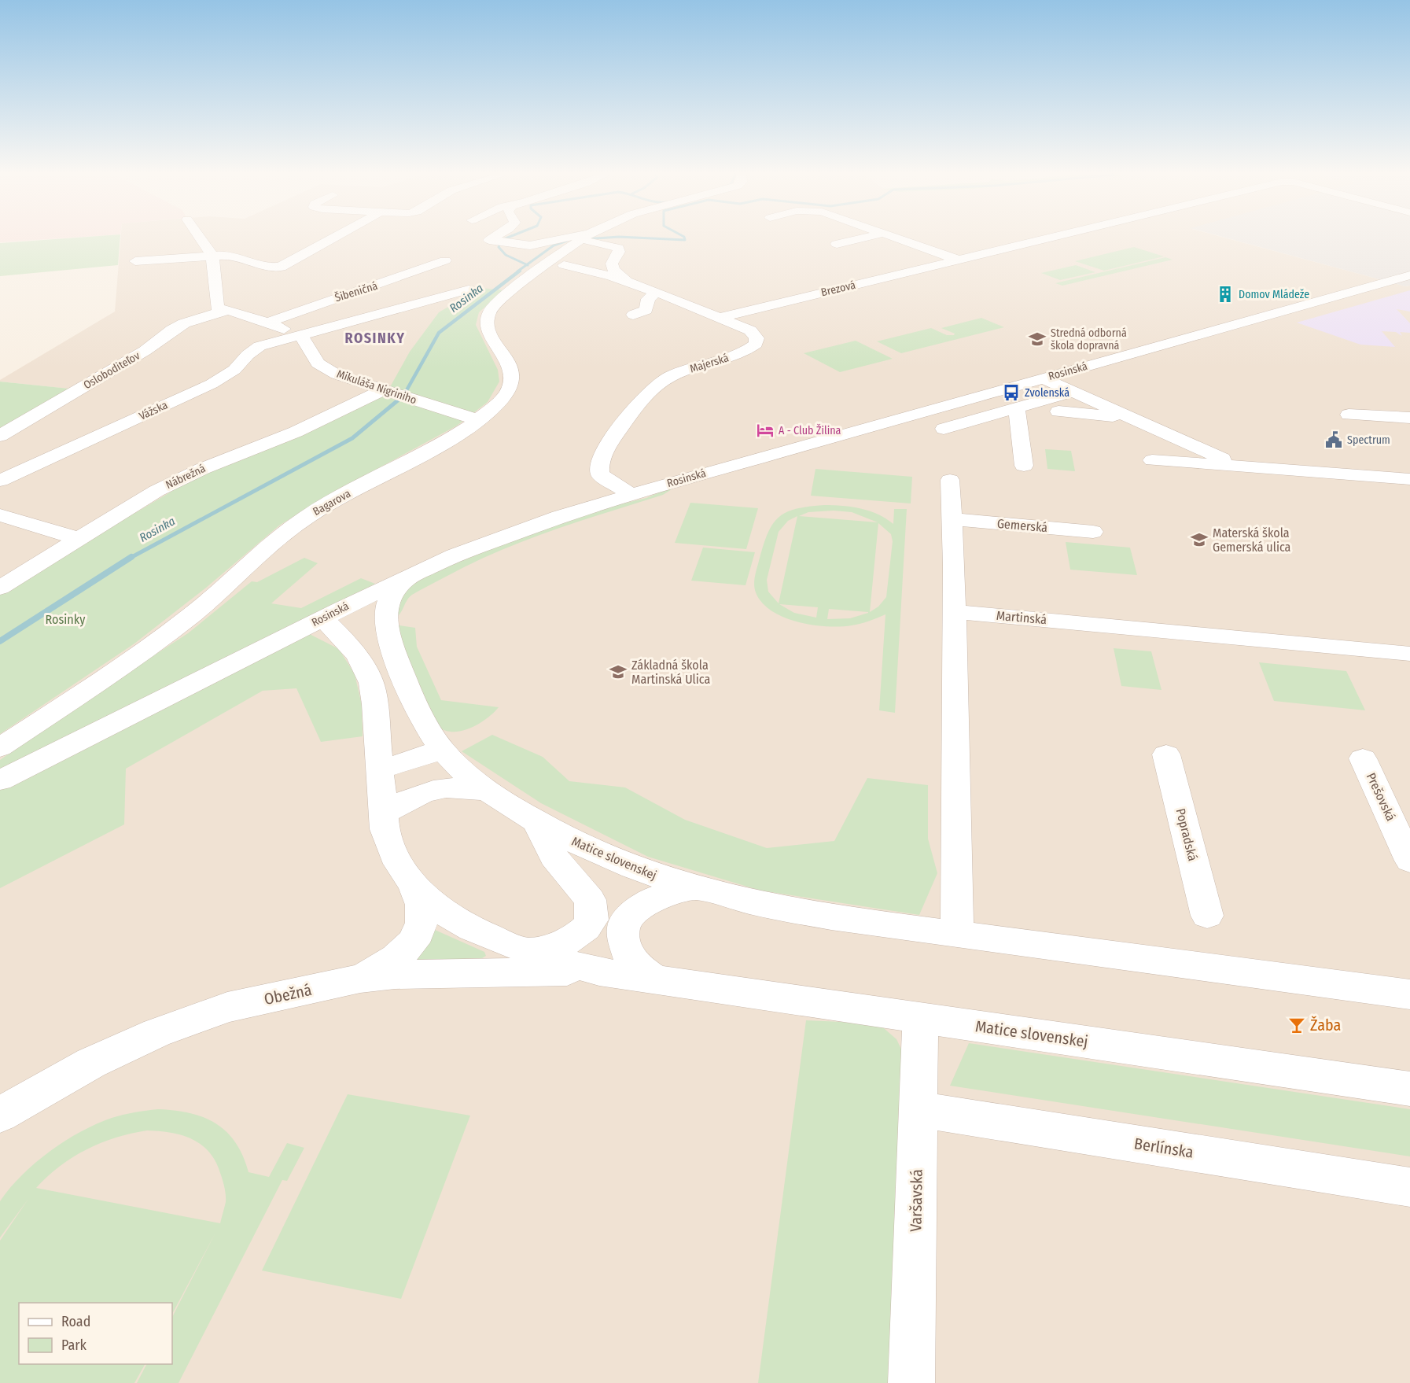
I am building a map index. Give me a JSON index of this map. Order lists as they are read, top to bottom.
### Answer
{
  "streets": {
    "street": [
      "Brezová",
      "Šibeničná",
      "Majerská",
      "Osloboditeľov",
      "Rosinská",
      "Mikuláša Nigriniho",
      "Vážska",
      "Nábrežná",
      "Bagarova",
      "Gemerská",
      "Martinská",
      "Prešovská",
      "Popradská",
      "Matice slovenskej",
      "Obežná",
      "Berlínska",
      "Varšavská"
    ]
  },
  "crossings": [
    ["Brezová", "Majerská"],
    ["Šibeničná", "Osloboditeľov"],
    ["Majerská", "Rosinská"],
    ["Osloboditeľov", "Mikuláša Nigriniho"],
    ["Osloboditeľov", "Vážska"],
    ["Rosinská", "Matice slovenskej"],
    ["Mikuláša Nigriniho", "Vážska"],
    ["Mikuláša Nigriniho", "Nábrežná"],
    ["Mikuláša Nigriniho", "Bagarova"],
    ["Matice slovenskej", "Obežná"],
    ["Matice slovenskej", "Varšavská"],
    ["Berlínska", "Varšavská"]
  ],
  "districts": ["ROSINKY"],
  "water": ["Rosinka"],
  "parks": ["Rosinky"],
  "places": {
    "building": ["Domov Mládeže"],
    "school or university": ["Stredná odborná škola dopravná", "Materská škola Gemerská ulica", "Základná škola Martinská Ulica"],
    "bus stop": ["Zvolenská"],
    "hotel": ["A - Club Žilina"],
    "public building": ["Spectrum"],
    "bar": ["Žaba"]
  },
  "legend": ["Road", "Park"]
}
